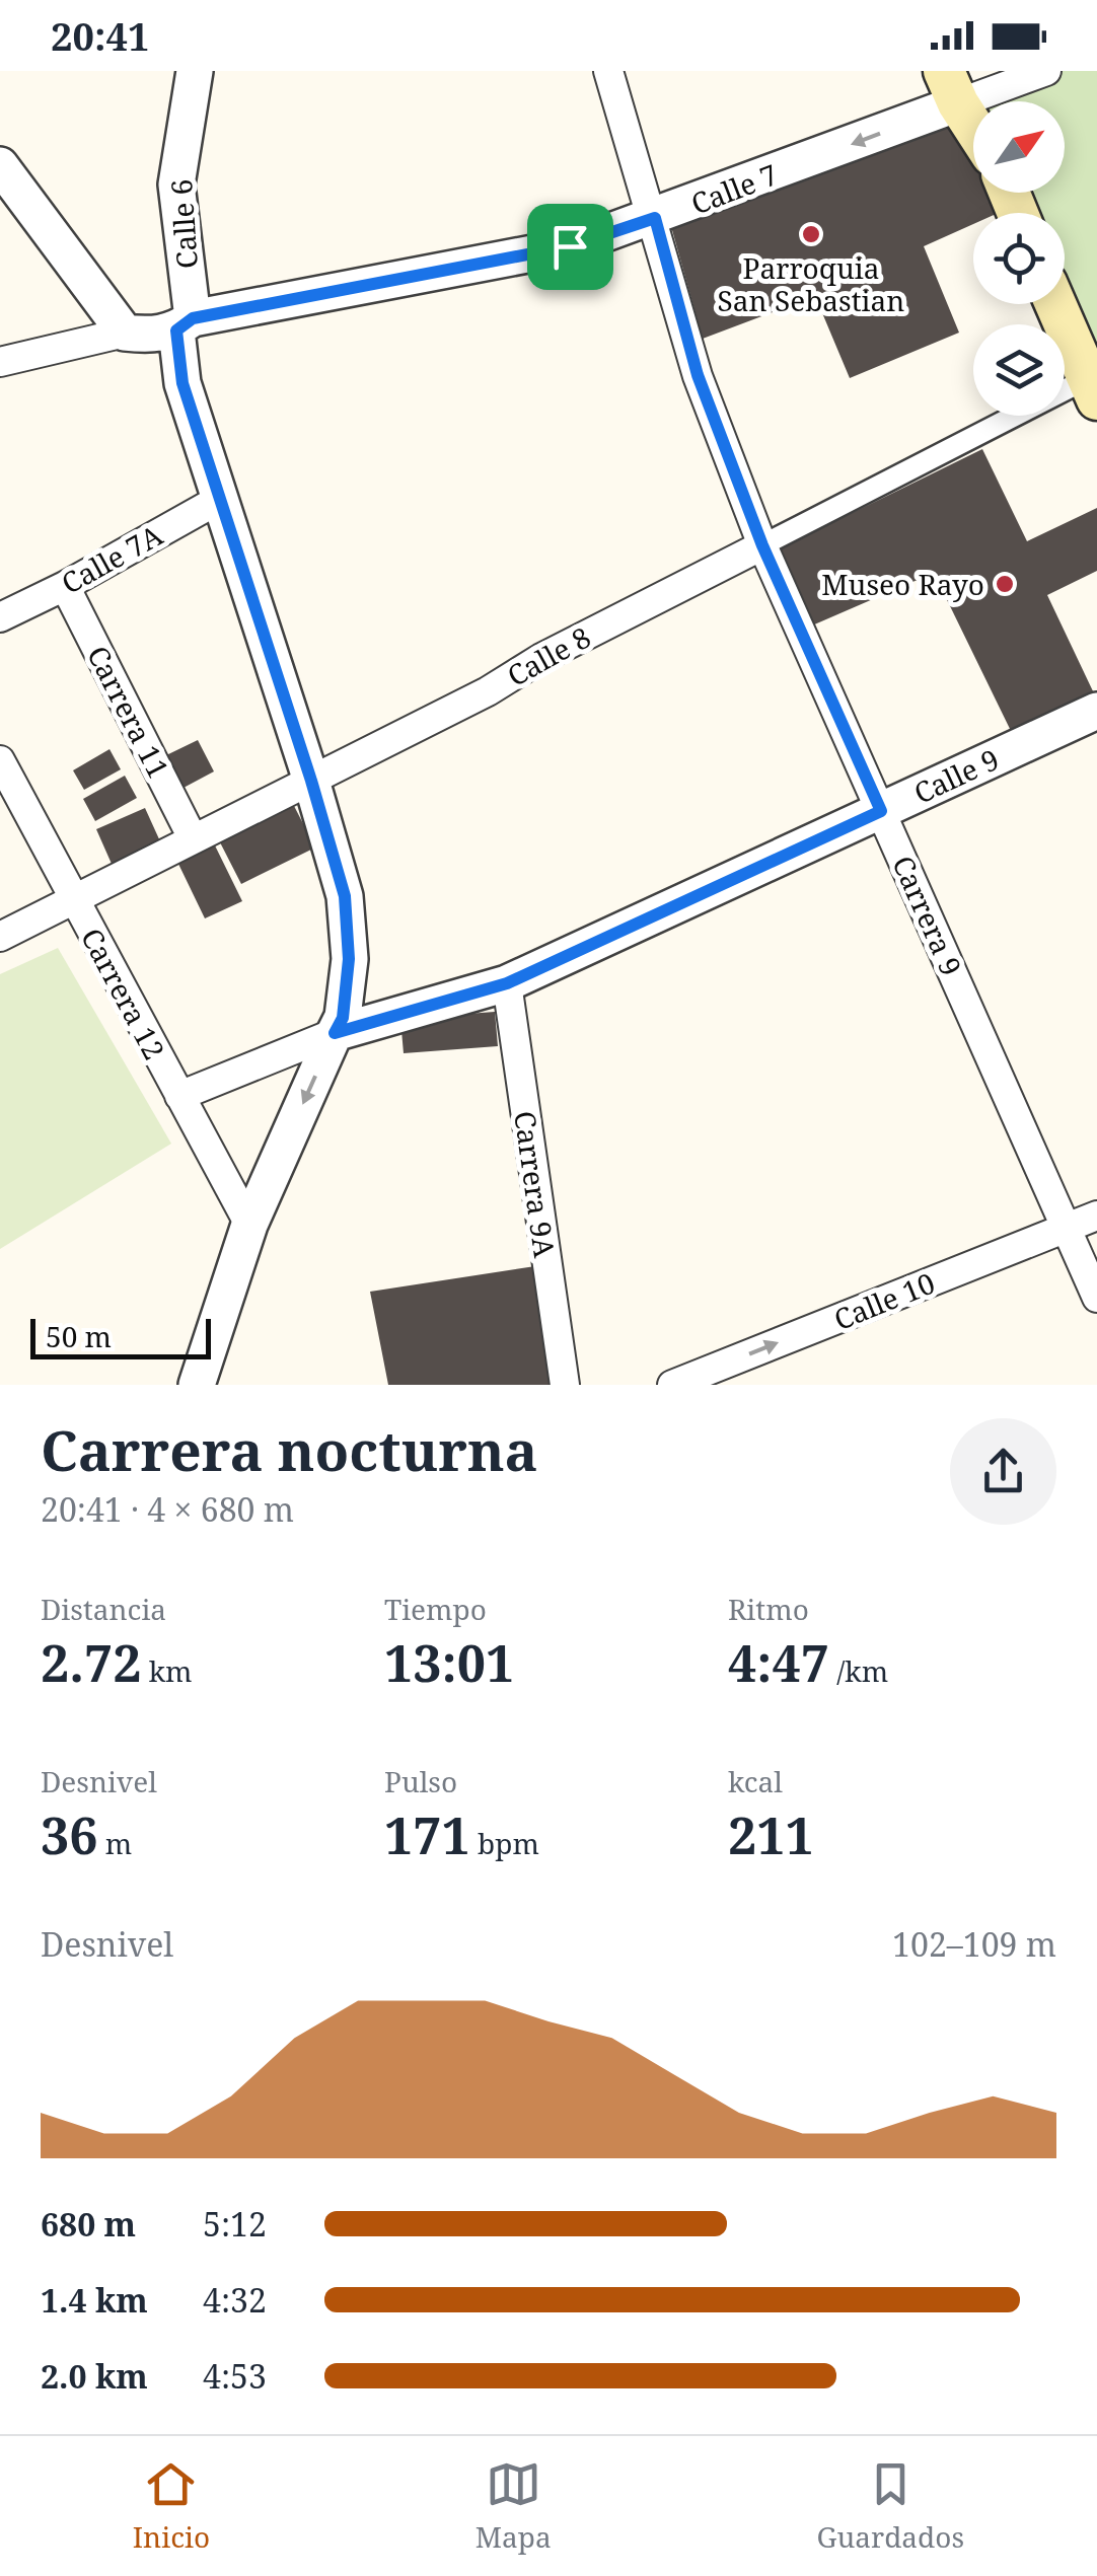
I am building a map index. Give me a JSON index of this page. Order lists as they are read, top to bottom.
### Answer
{
  "streets": {
    "street": [
      "Calle 7",
      "Calle 6",
      "Calle 7A",
      "Calle 8",
      "Carrera 11",
      "Calle 9",
      "Carrera 9",
      "Carrera 12",
      "Carrera 9A",
      "Calle 10"
    ]
  },
  "crossings": [
    ["Calle 7", "Calle 6"],
    ["Calle 7", "Carrera 9"],
    ["Calle 6", "Calle 7A"],
    ["Calle 6", "Calle 8"],
    ["Calle 6", "Calle 9"],
    ["Calle 7A", "Carrera 11"],
    ["Calle 8", "Carrera 11"],
    ["Calle 8", "Carrera 9"],
    ["Calle 8", "Carrera 12"],
    ["Calle 9", "Carrera 9"],
    ["Calle 9", "Carrera 9A"],
    ["Carrera 9", "Calle 10"]
  ],
  "one_way": ["Calle 10"],
  "places": ["Parroquia San Sebastian", "Museo Rayo"],
  "scale_bar": "50 m",
  "north": "top right",
  "page": {
    "status": "20:41",
    "scale": "50 m",
    "heading": ["Carrera nocturna", "20:41 · 4 × 680 m"],
    "stats": [
      ["Distancia", "2.72 km"],
      ["Tiempo", "13:01"],
      ["Ritmo", "4:47 /km"],
      ["Desnivel", "36 m"],
      ["Pulso", "171 bpm"],
      ["kcal", "211"]
    ],
    "chart": ["Desnivel", "102–109 m"],
    "list": [
      {
        "name": "680 m",
        "note": "5:12"
      },
      {
        "name": "1.4 km",
        "note": "4:32"
      },
      {
        "name": "2.0 km",
        "note": "4:53"
      }
    ],
    "tabs": ["Inicio", "Mapa", "Guardados"]
  }
}
